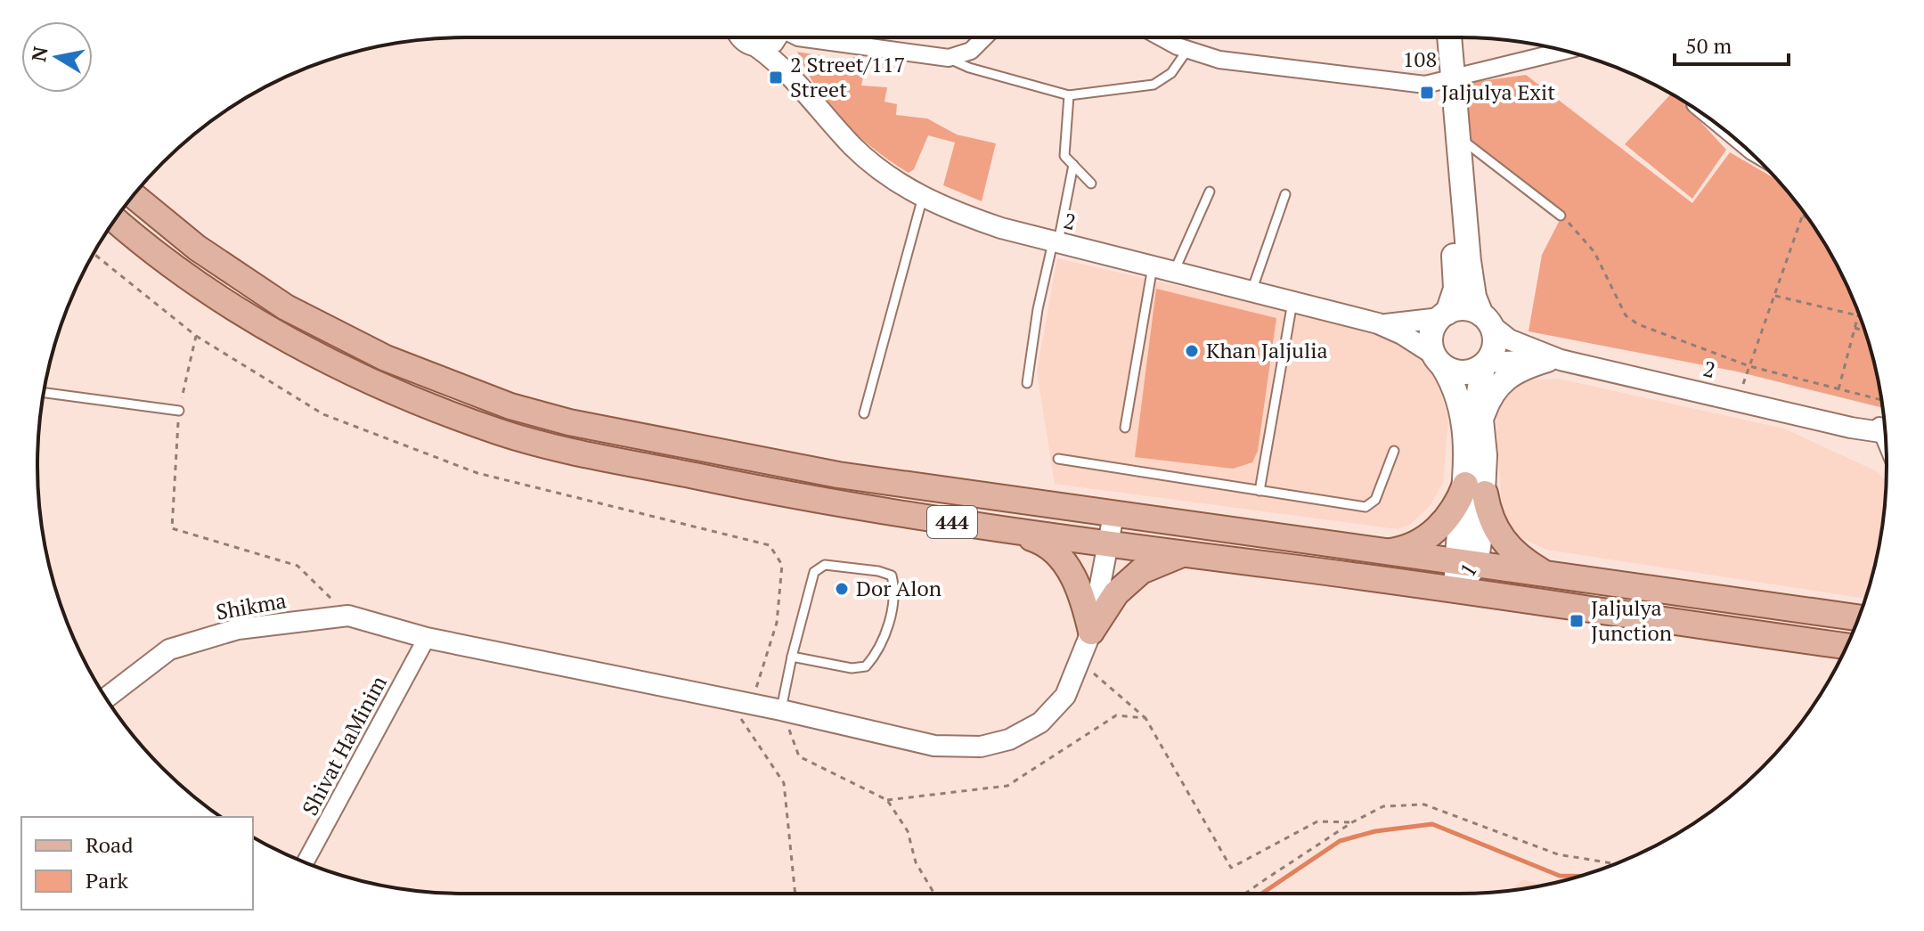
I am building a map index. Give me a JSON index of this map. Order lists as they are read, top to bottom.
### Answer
{
  "streets": {
    "main road": ["444", "1"],
    "street": [
      "108",
      "2",
      "Shikma",
      "Shivat HaMinim"
    ]
  },
  "crossings": [
    ["2", "1"],
    ["444", "1"],
    ["444", "Shikma"],
    ["Shikma", "Shivat HaMinim"]
  ],
  "places": {
    "transit": ["2 Street/117 Street", "Jaljulya Exit", "Jaljulya Junction"],
    "other": ["Khan Jaljulia", "Dor Alon"]
  },
  "legend": ["Road", "Park"],
  "scale_bar": "50 m",
  "north": "left"
}
